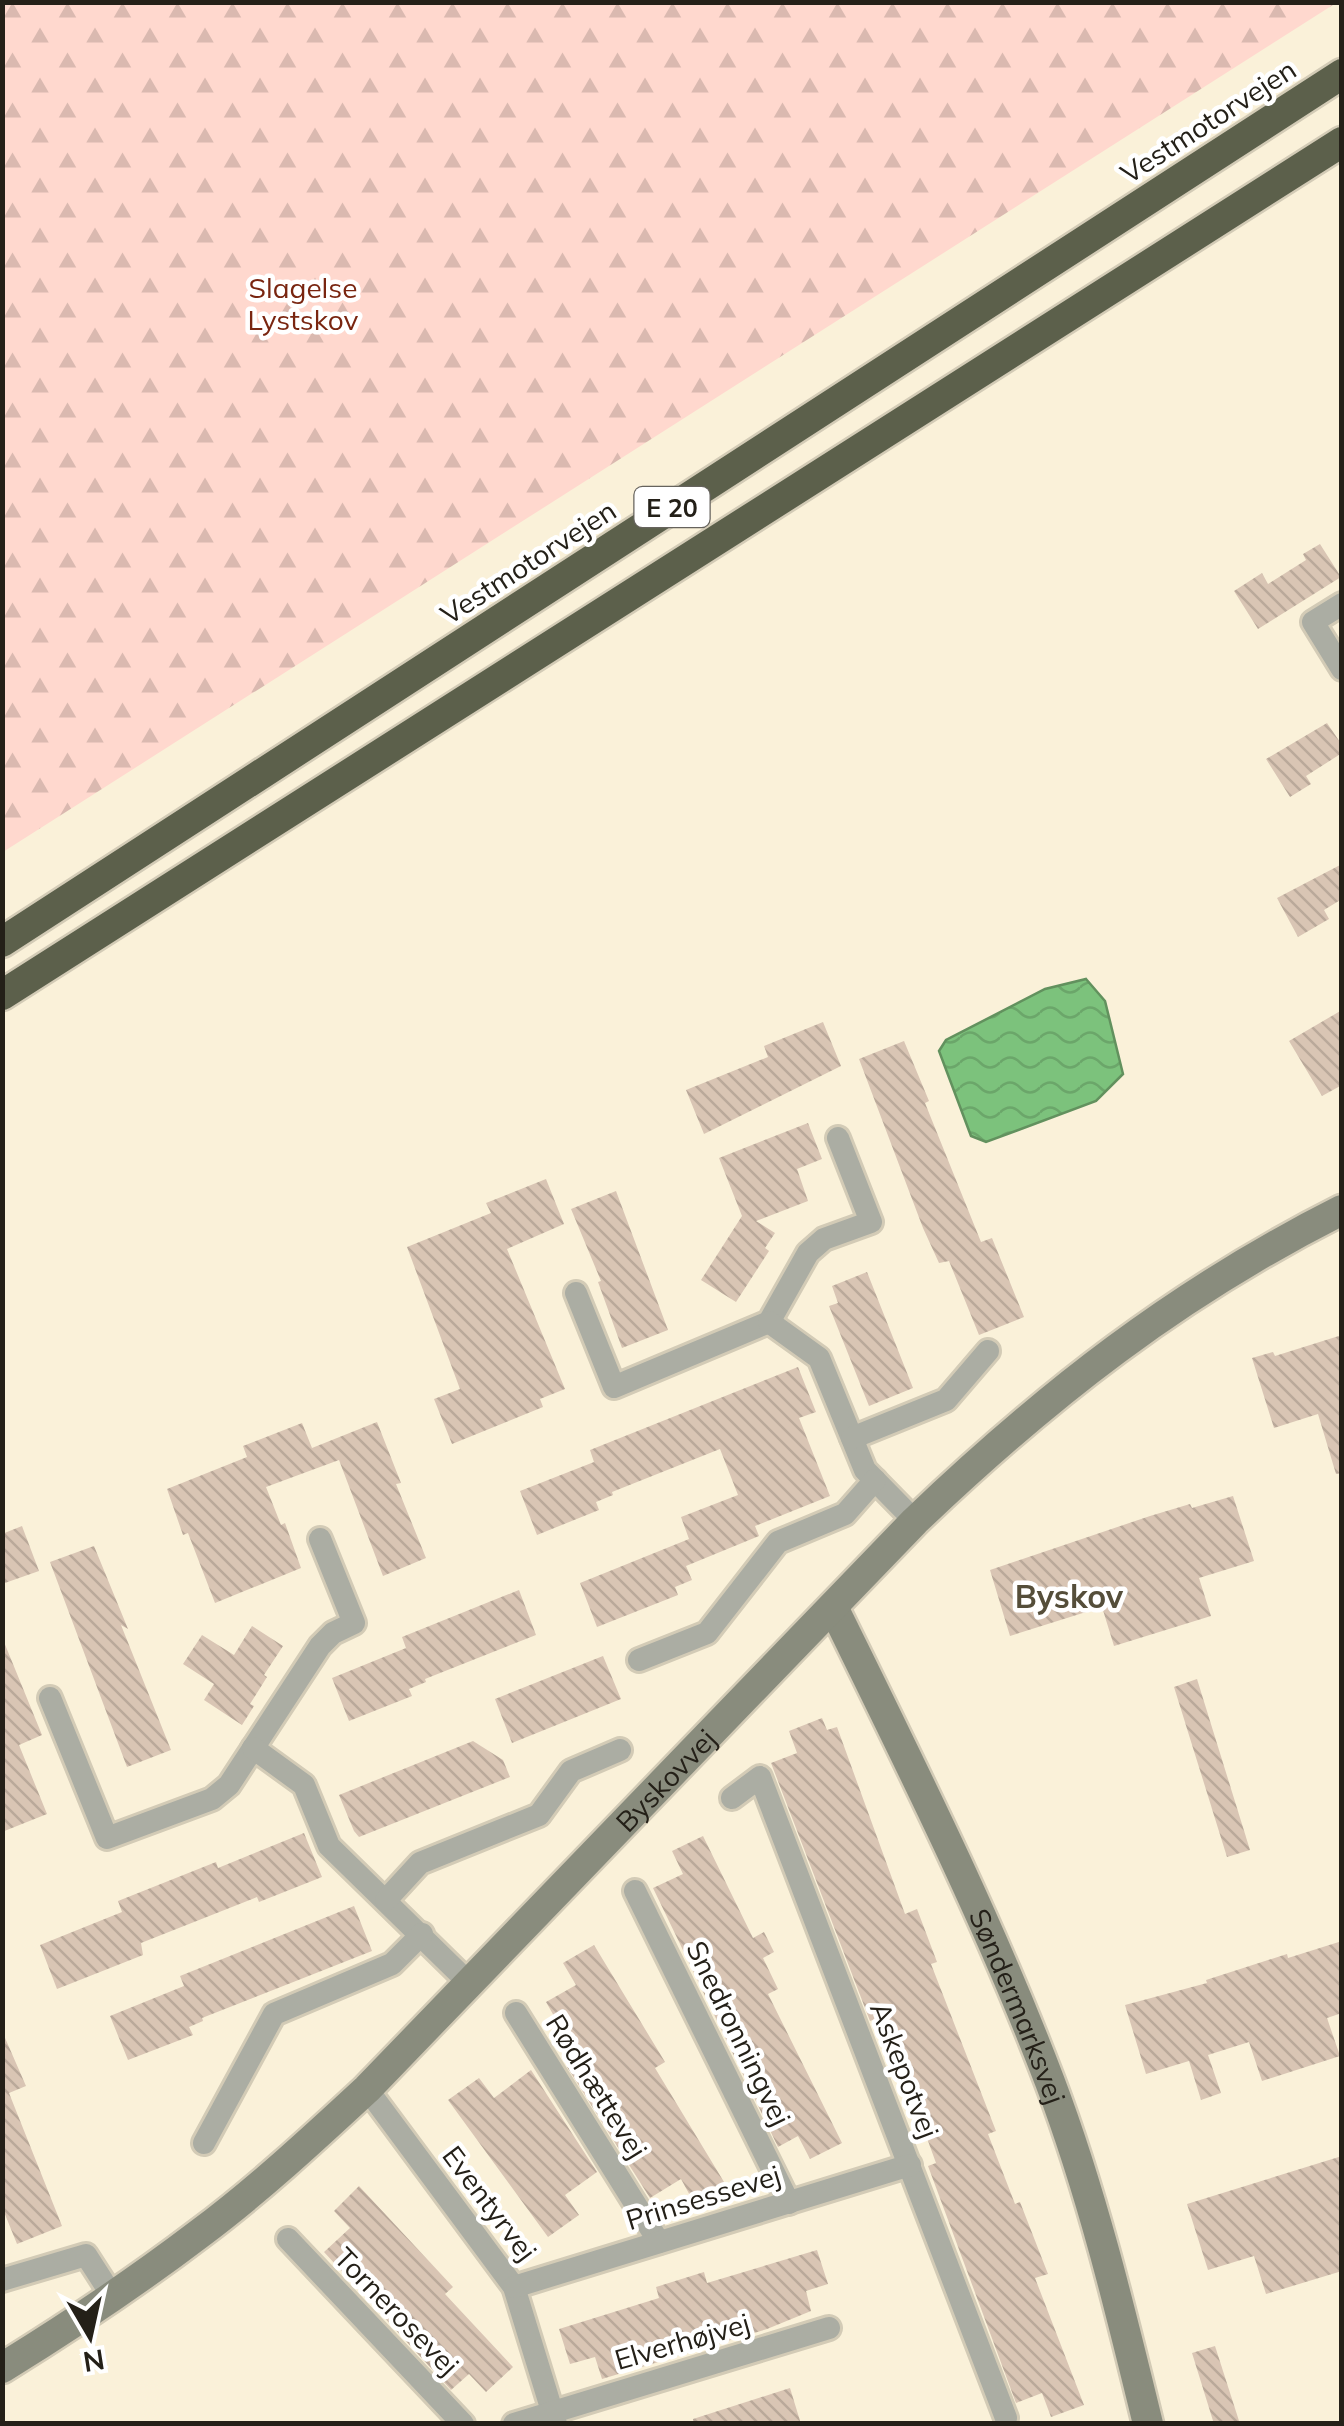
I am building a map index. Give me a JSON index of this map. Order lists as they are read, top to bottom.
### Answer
{
  "streets": {
    "highway": ["Vestmotorvejen", "E 20"],
    "main road": ["Byskovvej", "Søndermarksvej"],
    "street": [
      "Snedronningvej",
      "Askepotvej",
      "Rødhættevej",
      "Prinsessevej",
      "Eventyrvej",
      "Tornerosevej",
      "Elverhøjvej"
    ]
  },
  "crossings": [
    ["Byskovvej", "Søndermarksvej"],
    ["Byskovvej", "Eventyrvej"],
    ["Snedronningvej", "Prinsessevej"],
    ["Askepotvej", "Prinsessevej"],
    ["Rødhættevej", "Prinsessevej"],
    ["Prinsessevej", "Eventyrvej"],
    ["Eventyrvej", "Elverhøjvej"]
  ],
  "districts": ["Byskov"],
  "parks": ["Slagelse Lystskov"],
  "north": "bottom"
}
